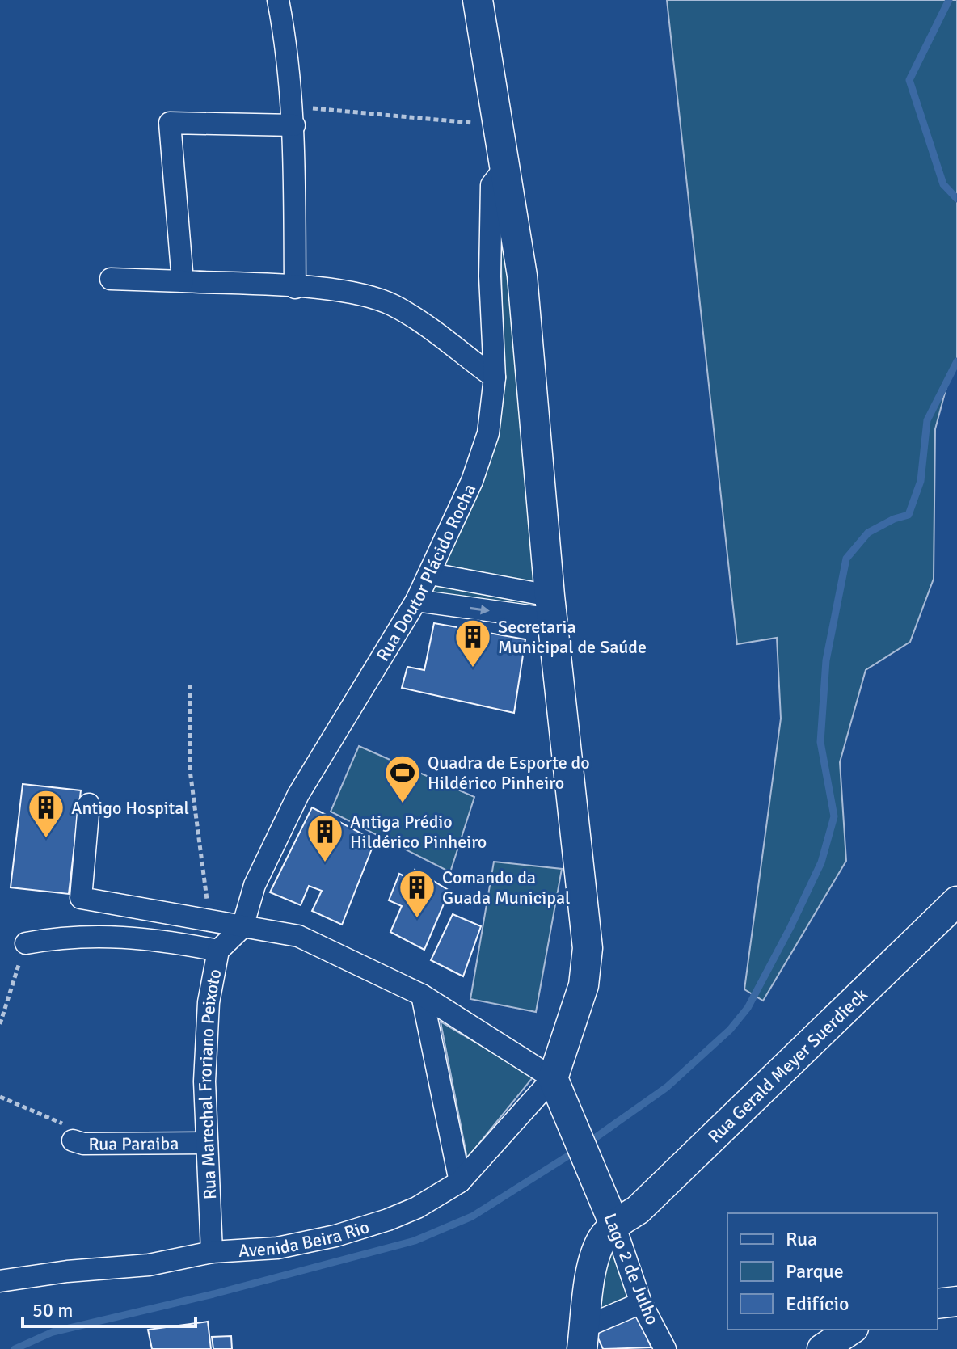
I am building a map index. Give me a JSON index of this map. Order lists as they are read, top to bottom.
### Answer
{
  "streets": {
    "street": [
      "Rua Doutor Plácido Rocha",
      "Rua Gerald Meyer Suerdieck",
      "Rua Marechal Froriano Peixoto",
      "Rua Paraiba",
      "Avenida Beira Rio",
      "Lago 2 de Julho"
    ]
  },
  "crossings": [
    ["Rua Doutor Plácido Rocha", "Rua Marechal Froriano Peixoto"],
    ["Rua Gerald Meyer Suerdieck", "Lago 2 de Julho"],
    ["Rua Marechal Froriano Peixoto", "Rua Paraiba"],
    ["Rua Marechal Froriano Peixoto", "Avenida Beira Rio"],
    ["Avenida Beira Rio", "Lago 2 de Julho"]
  ],
  "places": {
    "building": [
      "Secretaria Municipal de Saúde",
      "Antigo Hospital",
      "Antiga Prédio Hildérico Pinheiro",
      "Comando da Guada Municipal"
    ],
    "sports": ["Quadra de Esporte do Hildérico Pinheiro"]
  },
  "legend": ["Rua", "Parque", "Edifício"],
  "scale_bar": "50 m"
}
